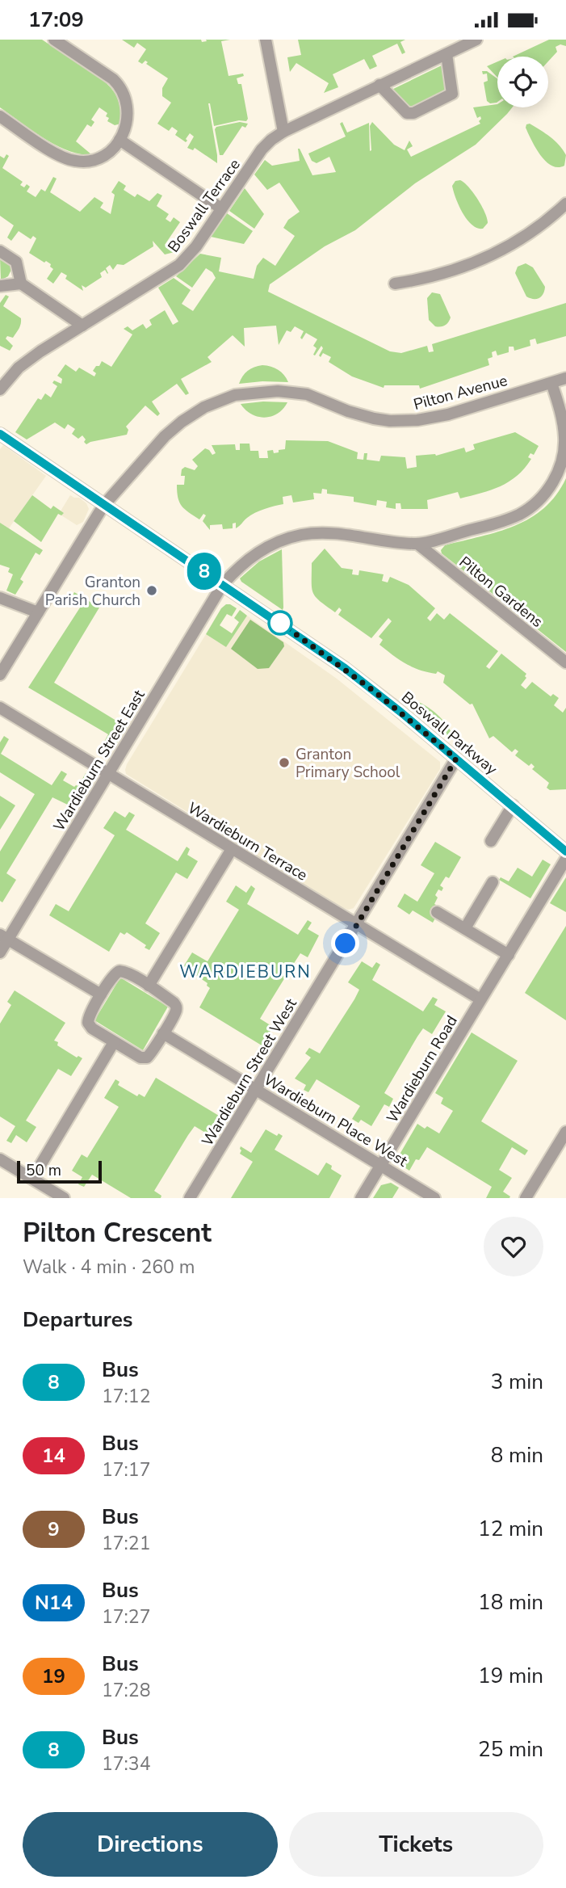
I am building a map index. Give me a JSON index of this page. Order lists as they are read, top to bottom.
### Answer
{
  "streets": {
    "street": [
      "Boswall Terrace",
      "Pilton Avenue",
      "Pilton Gardens",
      "Boswall Parkway",
      "Wardieburn Street East",
      "Wardieburn Terrace",
      "Wardieburn Road",
      "Wardieburn Street West",
      "Wardieburn Place West"
    ]
  },
  "crossings": [
    ["Pilton Avenue", "Boswall Parkway"],
    ["Pilton Gardens", "Wardieburn Street East"],
    ["Boswall Parkway", "Wardieburn Street East"],
    ["Boswall Parkway", "Wardieburn Street West"],
    ["Wardieburn Street East", "Wardieburn Terrace"],
    ["Wardieburn Terrace", "Wardieburn Road"],
    ["Wardieburn Terrace", "Wardieburn Street West"],
    ["Wardieburn Road", "Wardieburn Place West"],
    ["Wardieburn Street West", "Wardieburn Place West"]
  ],
  "districts": ["WARDIEBURN"],
  "places": ["Granton Parish Church", "Granton Primary School"],
  "lines": ["bus line 8"],
  "scale_bar": "50 m",
  "page": {
    "status": "17:09",
    "on_map": "8",
    "scale": "50 m",
    "heading": [
      ["Pilton Crescent", "Walk · 4 min · 260 m"],
      "Departures"
    ],
    "list": [
      {
        "mark": "8",
        "name": "Bus",
        "note": "17:12",
        "value": "3 min"
      },
      {
        "mark": "14",
        "name": "Bus",
        "note": "17:17",
        "value": "8 min"
      },
      {
        "mark": "9",
        "name": "Bus",
        "note": "17:21",
        "value": "12 min"
      },
      {
        "mark": "N14",
        "name": "Bus",
        "note": "17:27",
        "value": "18 min"
      },
      {
        "mark": "19",
        "name": "Bus",
        "note": "17:28",
        "value": "19 min"
      },
      {
        "mark": "8",
        "name": "Bus",
        "note": "17:34",
        "value": "25 min"
      }
    ],
    "buttons": ["Directions", "Tickets"]
  }
}
